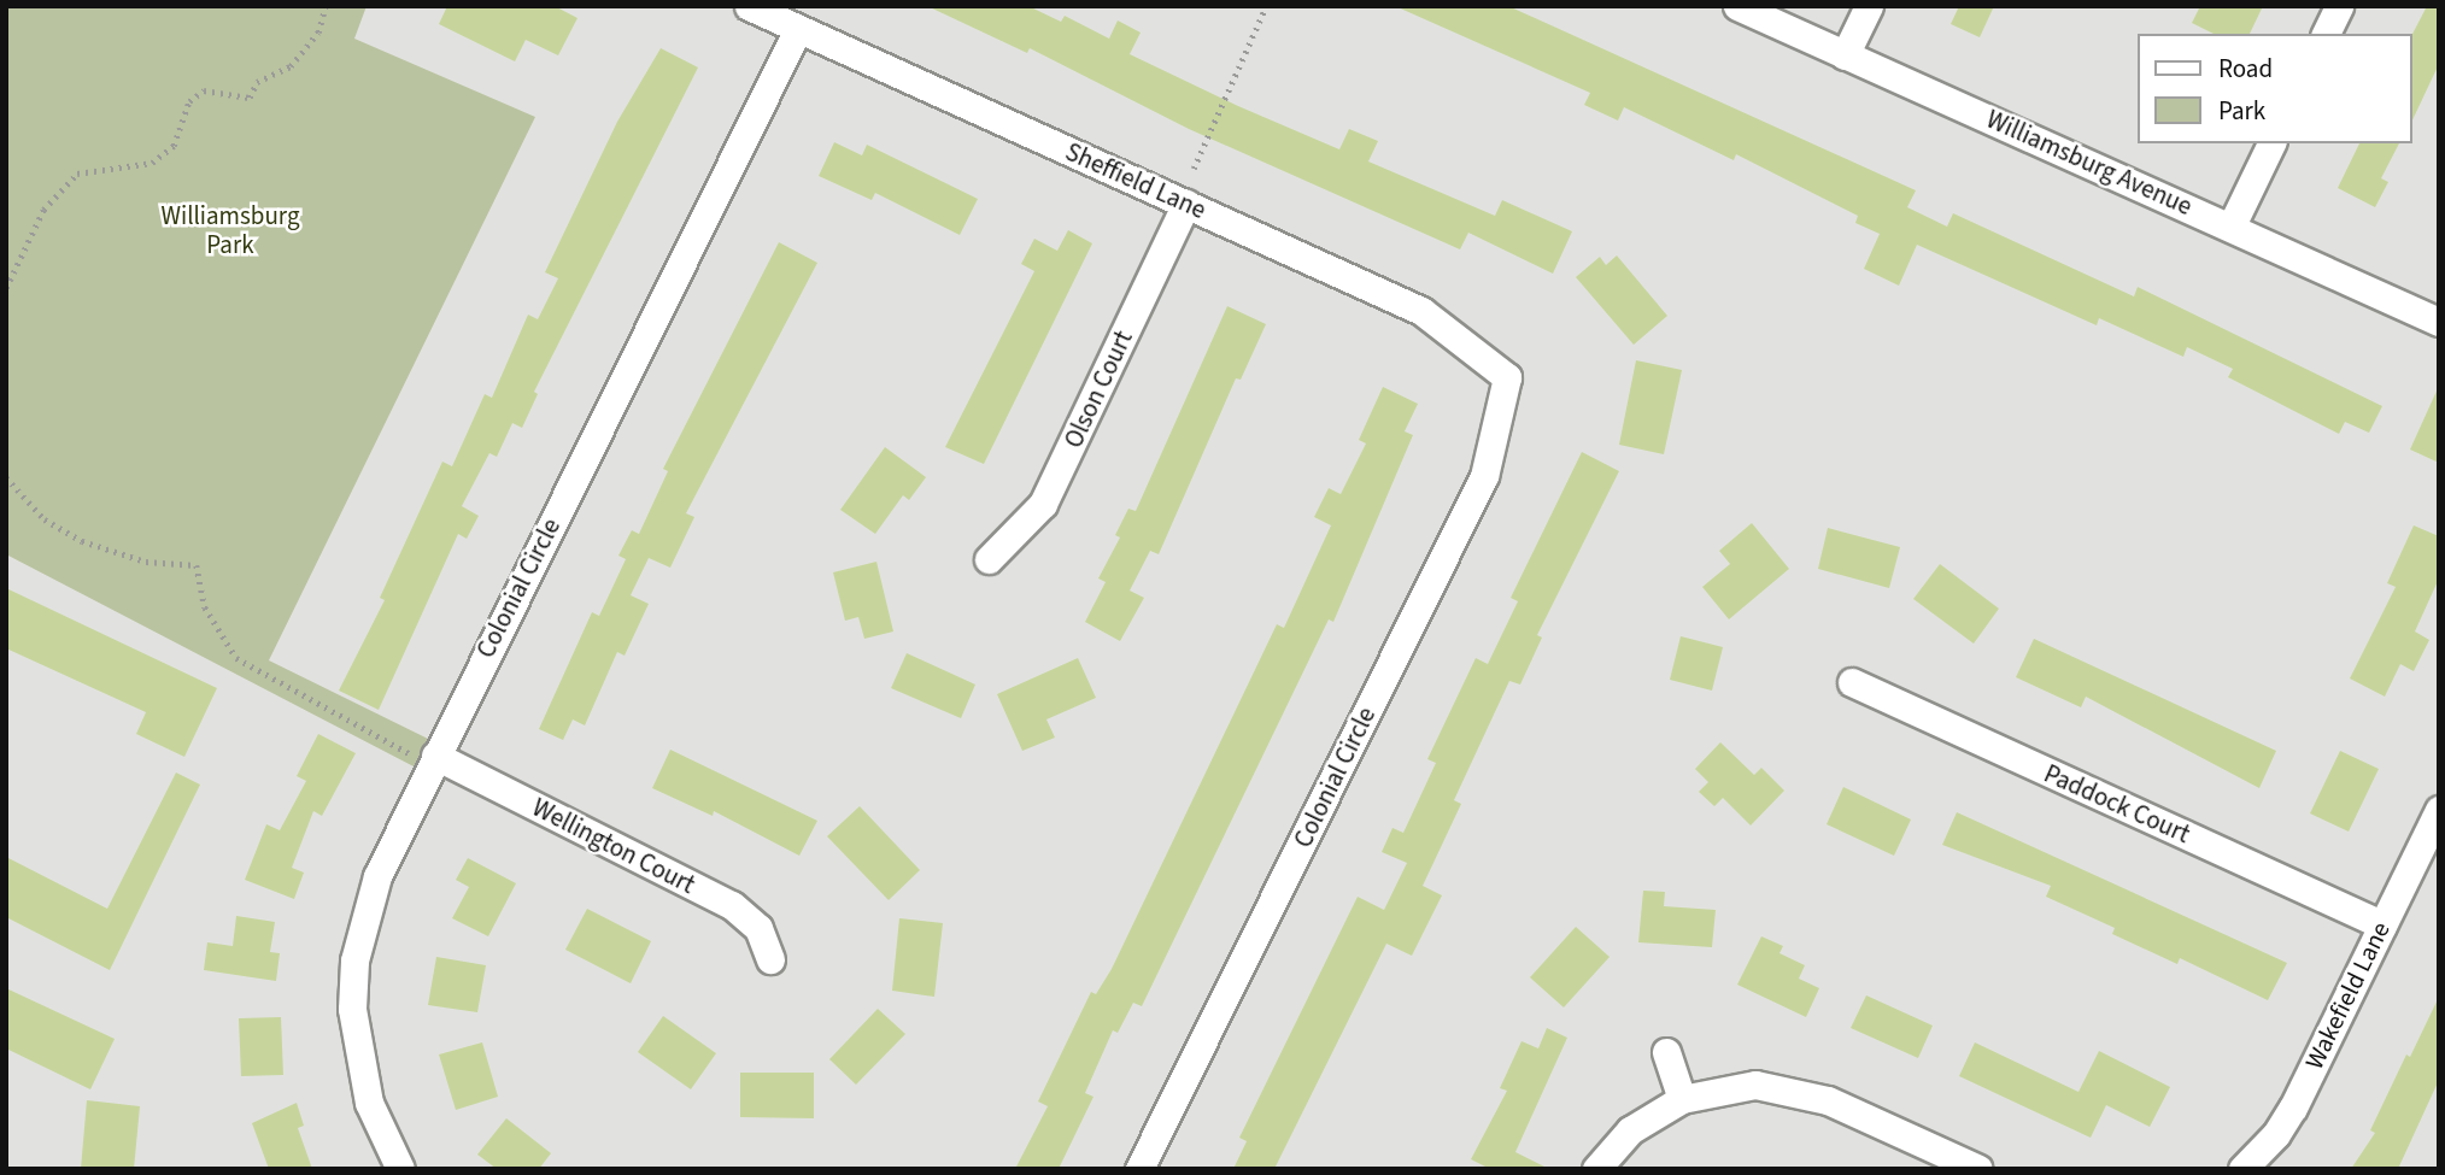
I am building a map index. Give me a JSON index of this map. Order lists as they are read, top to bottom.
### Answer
{
  "streets": {
    "street": [
      "Williamsburg Avenue",
      "Sheffield Lane",
      "Olson Court",
      "Colonial Circle",
      "Paddock Court",
      "Wellington Court",
      "Wakefield Lane"
    ]
  },
  "crossings": [
    ["Sheffield Lane", "Olson Court"],
    ["Sheffield Lane", "Colonial Circle"],
    ["Colonial Circle", "Wellington Court"],
    ["Paddock Court", "Wakefield Lane"]
  ],
  "parks": ["Williamsburg Park"],
  "legend": ["Road", "Park"]
}
